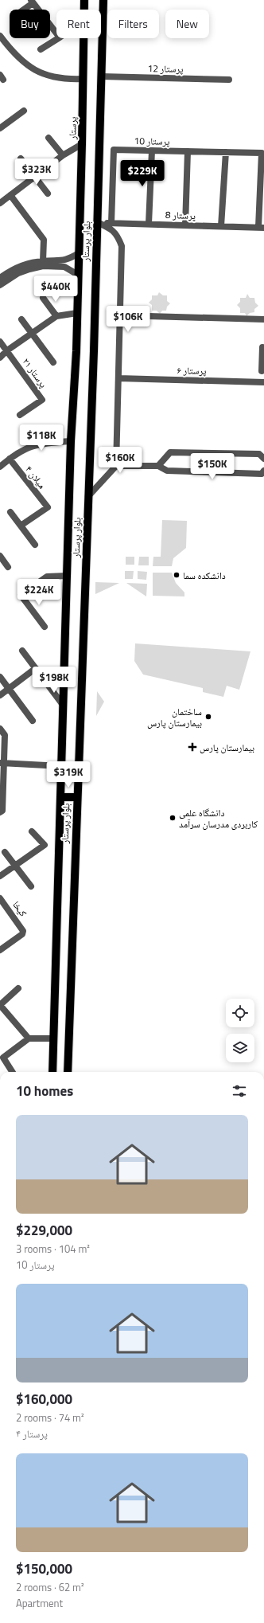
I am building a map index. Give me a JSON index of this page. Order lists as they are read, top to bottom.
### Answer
{
  "streets": {
    "main road": ["پرستار", "بلوار پرستار"],
    "street": [
      "پرستار 12",
      "پرستار 10",
      "پرستار 8",
      "پرستار ۶",
      "پرستار ۲۱",
      "میلان ۴",
      "کیخا"
    ]
  },
  "crossings": [
    ["پرستار 12", "بلوار پرستار"],
    ["پرستار", "بلوار پرستار"],
    ["پرستار 10", "پرستار 8"],
    ["پرستار 8", "بلوار پرستار"]
  ],
  "places": {
    "other": ["دانشکده سما", "ساختمان بیمارستان پارس", "دانشگاه علمی کاربردی مدرسان سرآمد"],
    "health": ["بیمارستان پارس"]
  },
  "page": {
    "chip": [
      "Buy",
      "Rent",
      "Filters",
      "New"
    ],
    "price": [
      "$323K",
      "$229K",
      "$440K",
      "$106K",
      "$118K",
      "$160K",
      "$150K",
      "$224K",
      "$198K",
      "$319K"
    ],
    "heading": "10 homes",
    "list": [
      {
        "name": "$229,000",
        "note": "3 rooms · 104 m² · پرستار 10"
      },
      {
        "name": "$160,000",
        "note": "2 rooms · 74 m² · پرستار ۴"
      },
      {
        "name": "$150,000",
        "note": "2 rooms · 62 m² · Apartment"
      }
    ]
  }
}
